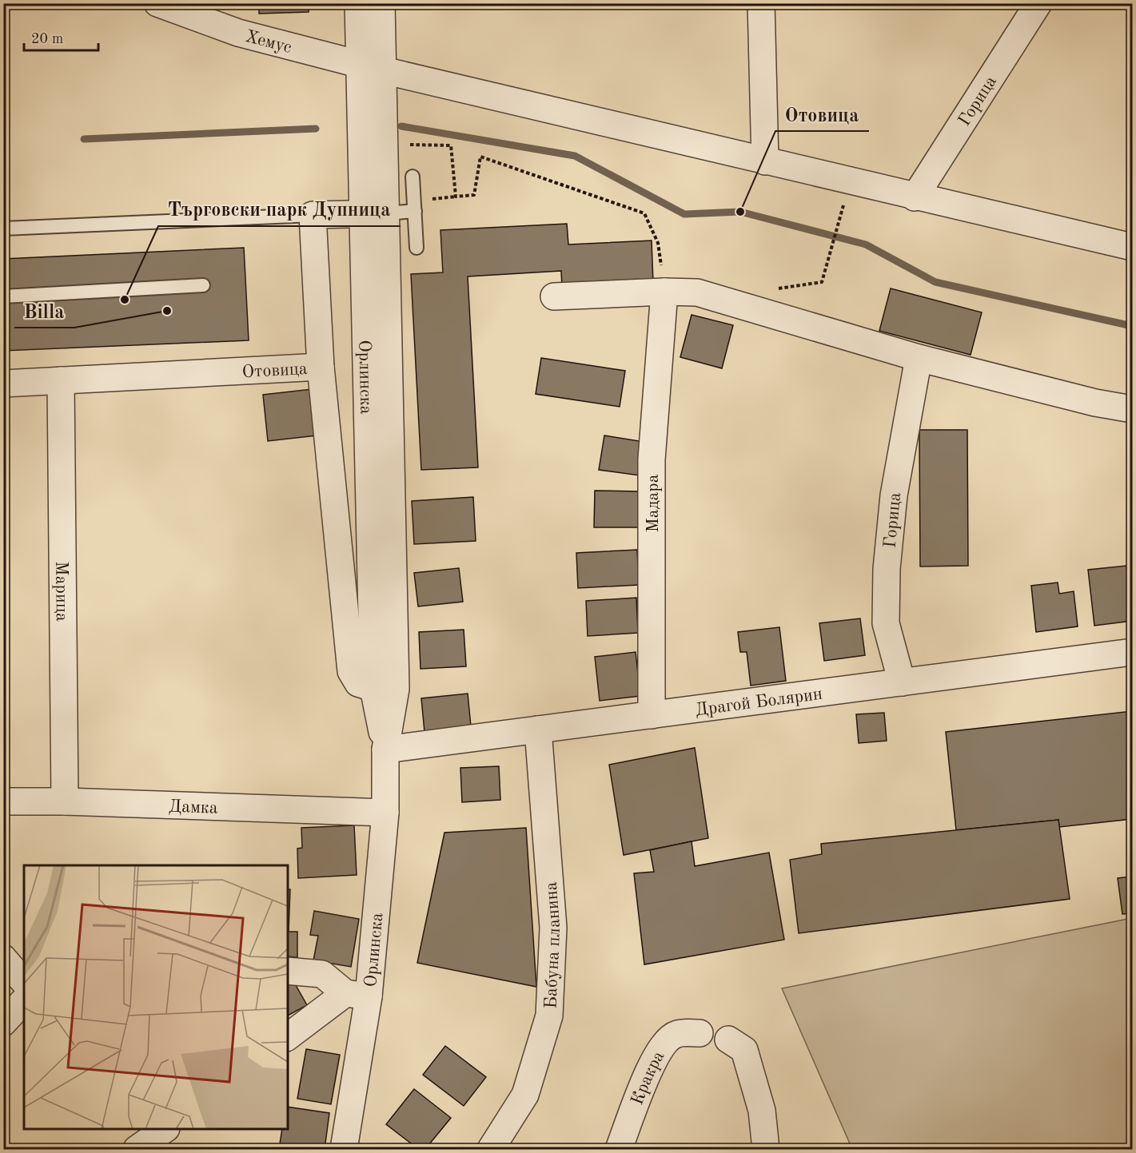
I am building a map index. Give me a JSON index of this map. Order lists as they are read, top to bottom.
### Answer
{
  "streets": {
    "street": [
      "Хемус",
      "Горица",
      "Отовица",
      "Орлинска",
      "Мадара",
      "Марица",
      "Драгой Болярин",
      "Дамка",
      "Бабуна планина",
      "Кракра"
    ]
  },
  "crossings": [
    ["Хемус", "Орлинска"],
    ["Горица", "Драгой Болярин"],
    ["Отовица", "Марица"],
    ["Орлинска", "Драгой Болярин"],
    ["Орлинска", "Дамка"],
    ["Мадара", "Драгой Болярин"],
    ["Марица", "Дамка"],
    ["Драгой Болярин", "Бабуна планина"]
  ],
  "places": ["Отовица", "Търговски парк Дупница", "Billa"],
  "scale_bar": "20 m"
}
